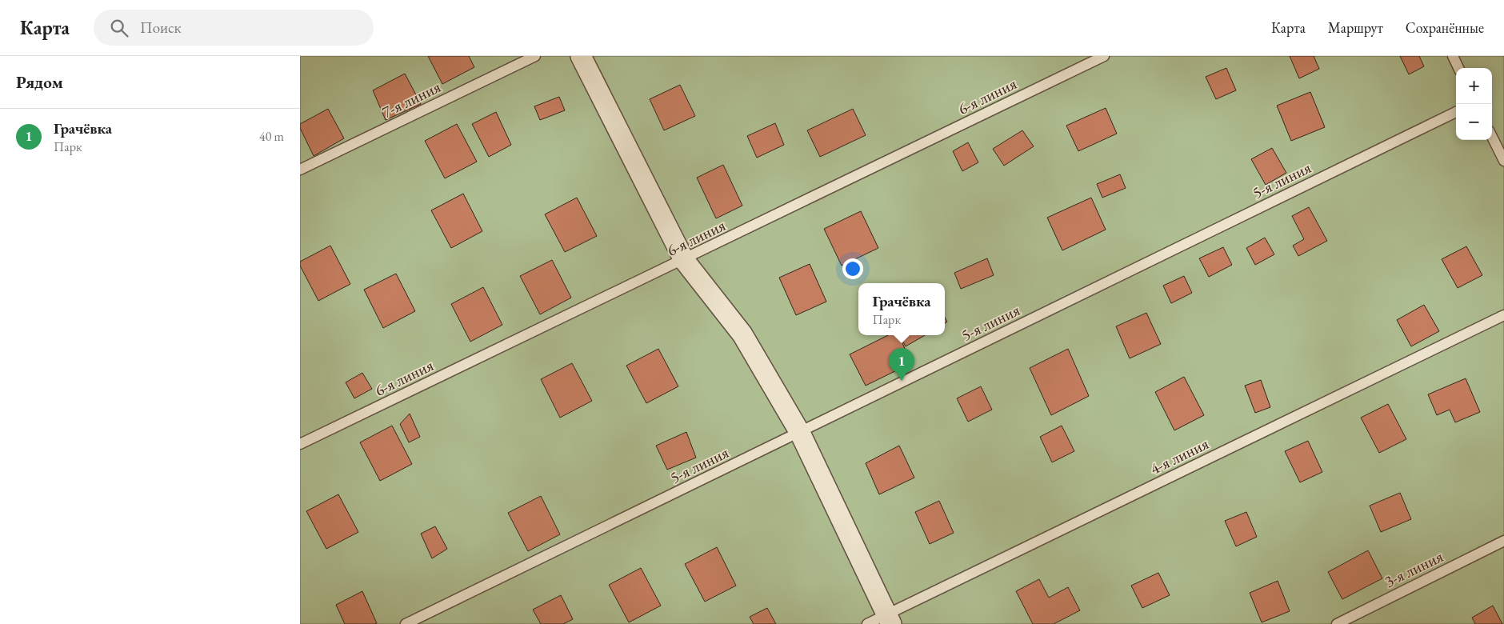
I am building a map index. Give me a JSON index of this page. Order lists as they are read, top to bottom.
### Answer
{
  "streets": {
    "lane": [
      "6-я линия",
      "7-я линия",
      "5-я линия",
      "4-я линия",
      "3-я линия"
    ]
  },
  "page": {
    "header": "Карта",
    "search": "Поиск",
    "nav": ["Карта", "Маршрут", "Сохранённые"],
    "heading": "Рядом",
    "map_buttons": ["+", "−"],
    "list": [
      {
        "mark": "1",
        "name": "Грачёвка",
        "note": "Парк",
        "value": "40 m"
      }
    ],
    "popup": ["Грачёвка", "Парк"],
    "pins": "1"
  }
}
